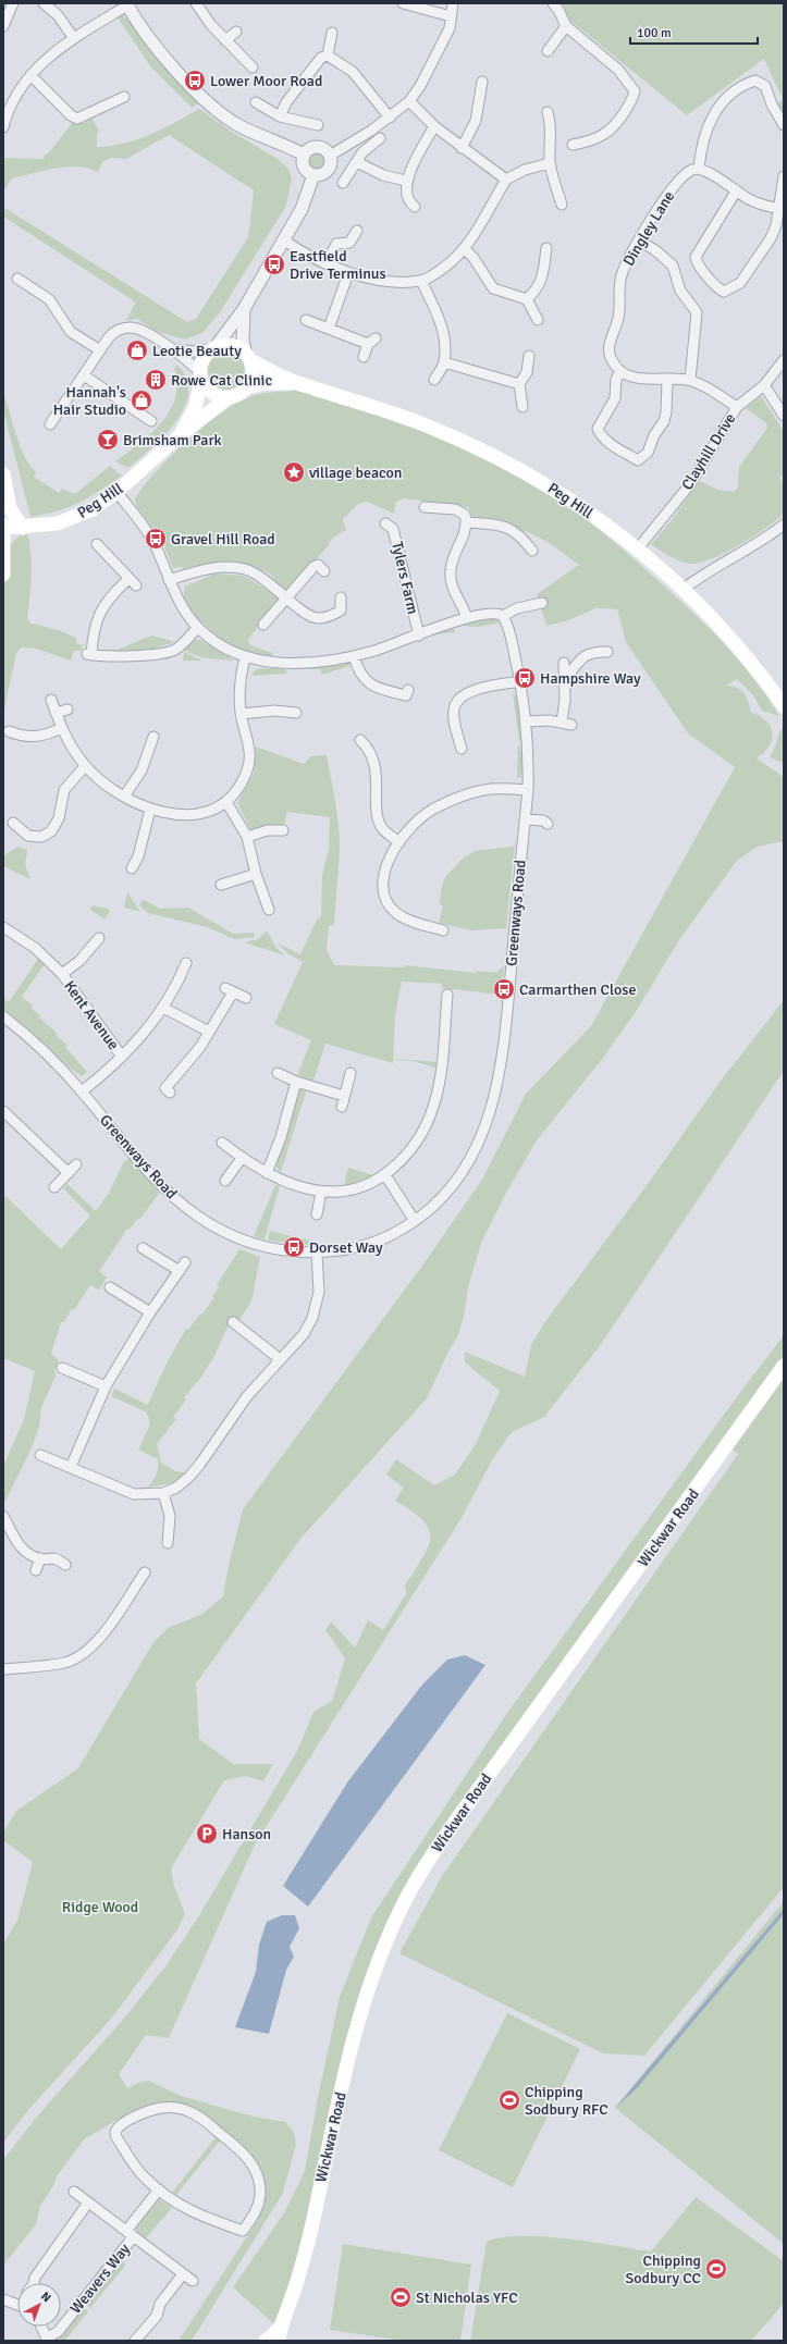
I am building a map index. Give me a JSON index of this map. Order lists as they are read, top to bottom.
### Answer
{
  "streets": {
    "main road": ["Peg Hill", "Wickwar Road"],
    "street": [
      "Dingley Lane",
      "Clayhill Drive",
      "Tylers Farm",
      "Greenways Road",
      "Kent Avenue",
      "Weavers Way"
    ]
  },
  "crossings": [
    ["Clayhill Drive", "Peg Hill"],
    ["Greenways Road", "Kent Avenue"]
  ],
  "parks": ["Ridge Wood"],
  "places": {
    "bus stop": [
      "Lower Moor Road",
      "Eastfield Drive Terminus",
      "Gravel Hill Road",
      "Hampshire Way",
      "Carmarthen Close",
      "Dorset Way"
    ],
    "shop": ["Leotie Beauty", "Hannah's Hair Studio"],
    "building": ["Rowe Cat Clinic"],
    "bar": ["Brimsham Park"],
    "place": ["village beacon"],
    "parking": ["Hanson"],
    "sports": ["Chipping Sodbury RFC", "Chipping Sodbury CC", "St Nicholas YFC"]
  },
  "scale_bar": "100 m",
  "north": "top right"
}
